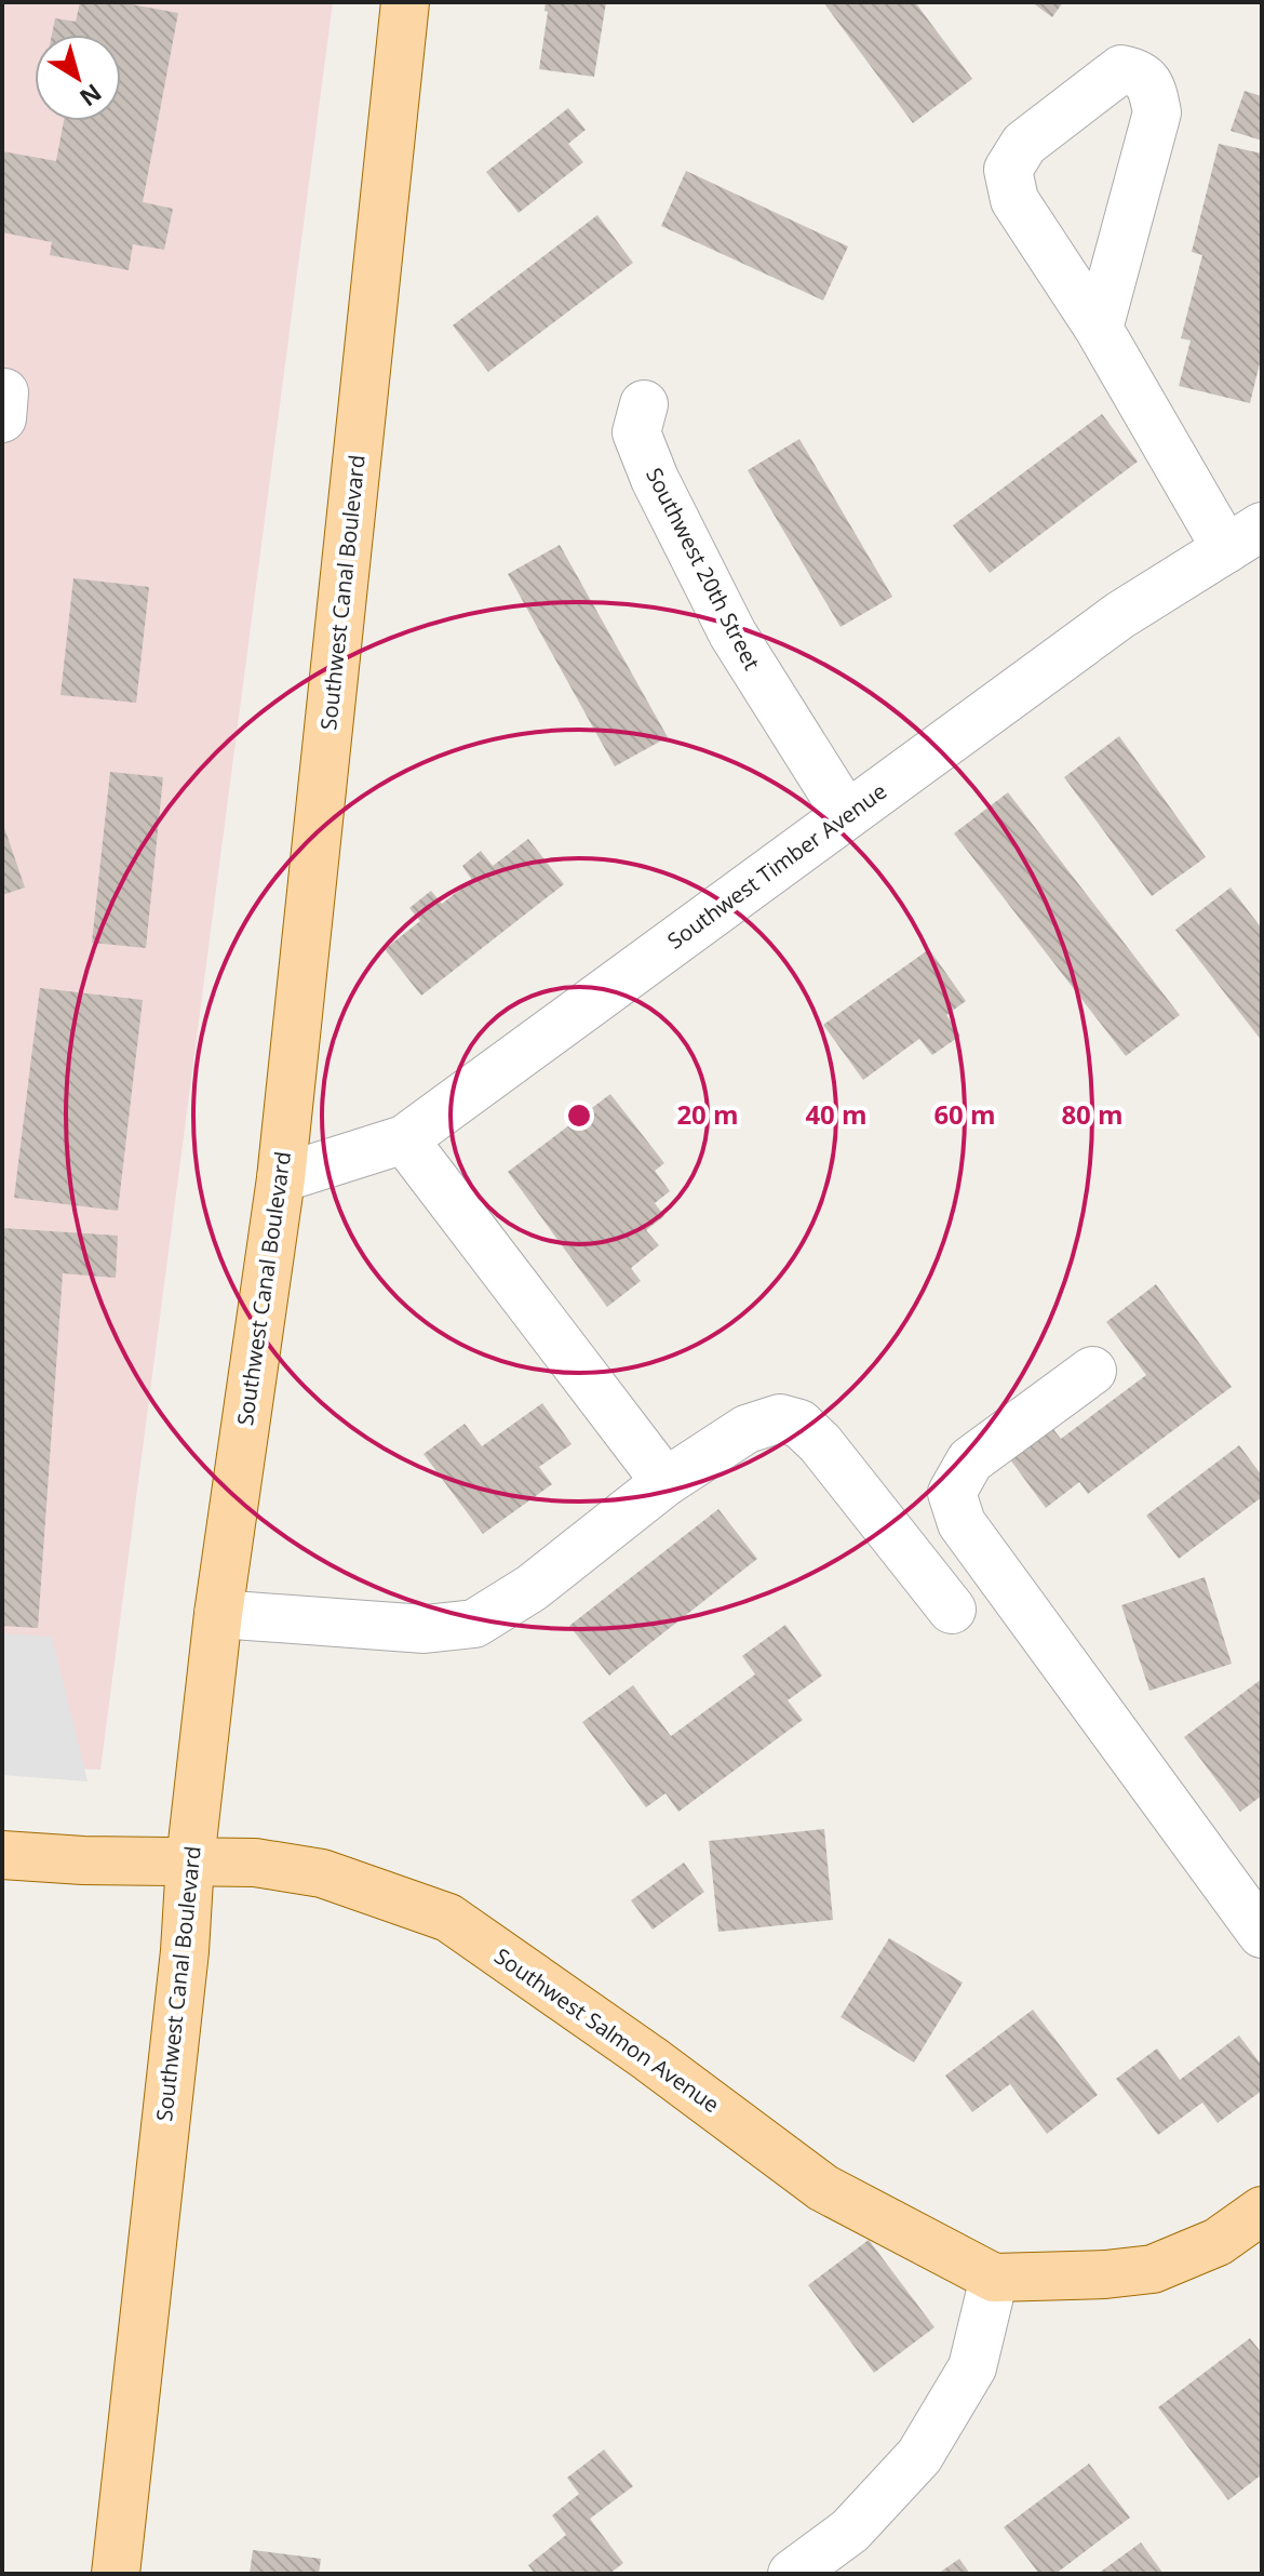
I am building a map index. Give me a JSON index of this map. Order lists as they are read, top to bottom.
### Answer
{
  "streets": {
    "main road": ["Southwest Canal Boulevard", "Southwest Salmon Avenue"],
    "street": ["Southwest 20th Street", "Southwest Timber Avenue"]
  },
  "crossings": [
    ["Southwest 20th Street", "Southwest Timber Avenue"],
    ["Southwest Canal Boulevard", "Southwest Timber Avenue"],
    ["Southwest Canal Boulevard", "Southwest Salmon Avenue"]
  ],
  "north": "bottom right",
  "rings": [
    "20 m",
    "40 m",
    "60 m",
    "80 m"
  ]
}
